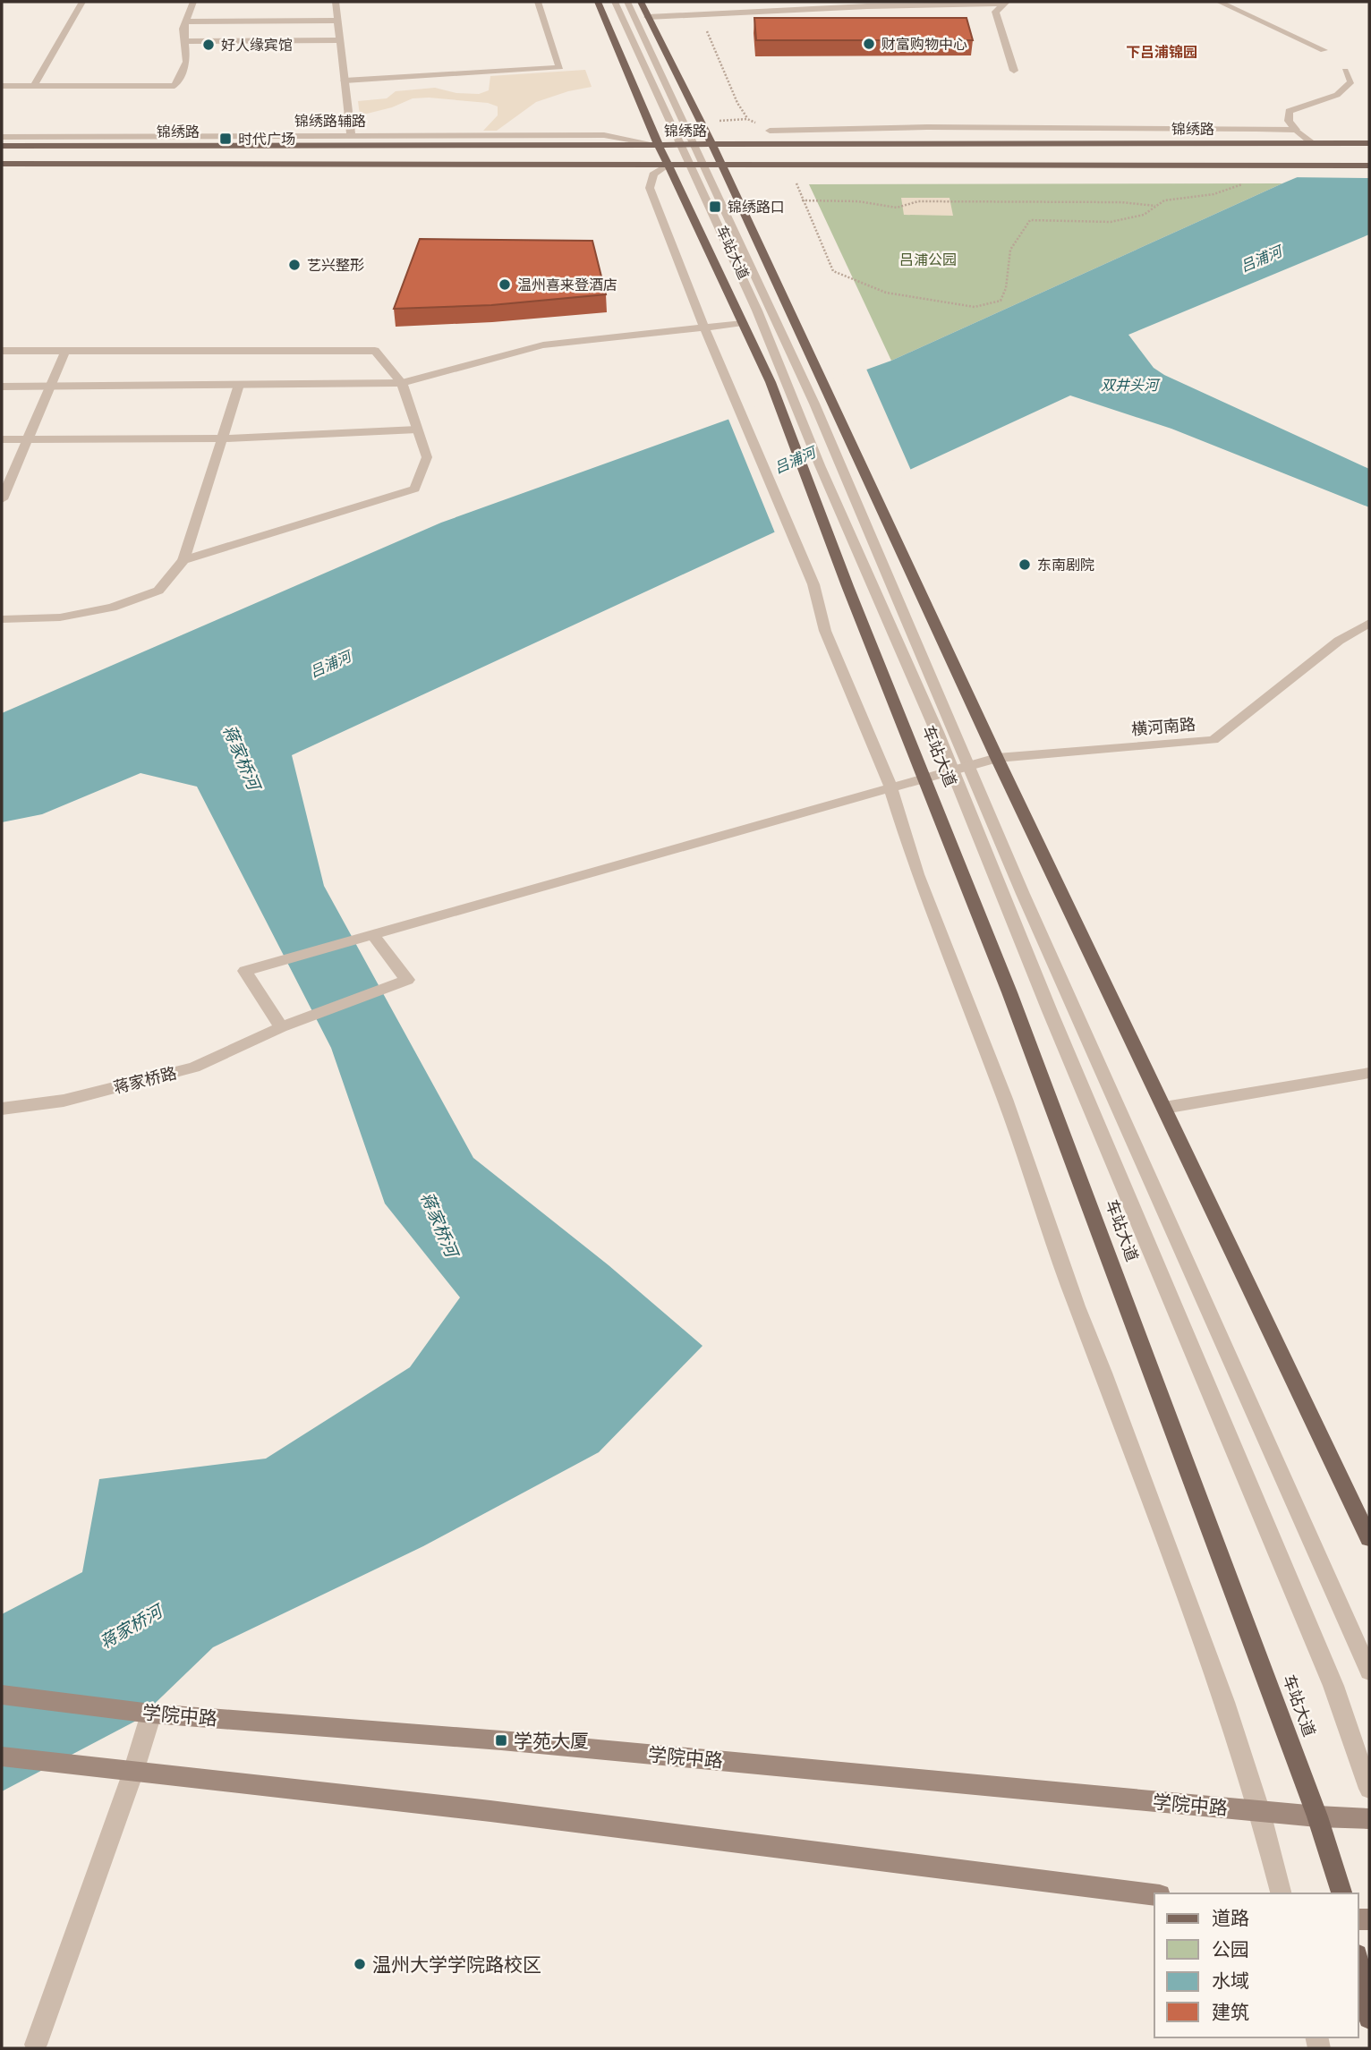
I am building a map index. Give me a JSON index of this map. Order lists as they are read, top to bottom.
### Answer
{
  "streets": {
    "main road": ["锦绣路", "车站大道", "学院中路"],
    "street": ["锦绣路辅路", "横河南路", "蒋家桥路"]
  },
  "crossings": [
    ["锦绣路辅路", "锦绣路"],
    ["锦绣路辅路", "车站大道"],
    ["锦绣路", "车站大道"],
    ["车站大道", "横河南路"],
    ["车站大道", "学院中路"],
    ["横河南路", "蒋家桥路"]
  ],
  "districts": ["下吕浦锦园"],
  "water": ["吕浦河", "双井头河", "蒋家桥河"],
  "parks": ["吕浦公园"],
  "places": {
    "other": [
      "财富购物中心",
      "好人缘宾馆",
      "艺兴整形",
      "温州喜来登酒店",
      "东南剧院",
      "温州大学学院路校区"
    ],
    "transit": ["时代广场", "锦绣路口", "学苑大厦"]
  },
  "legend": [
    "道路",
    "公园",
    "水域",
    "建筑"
  ]
}
